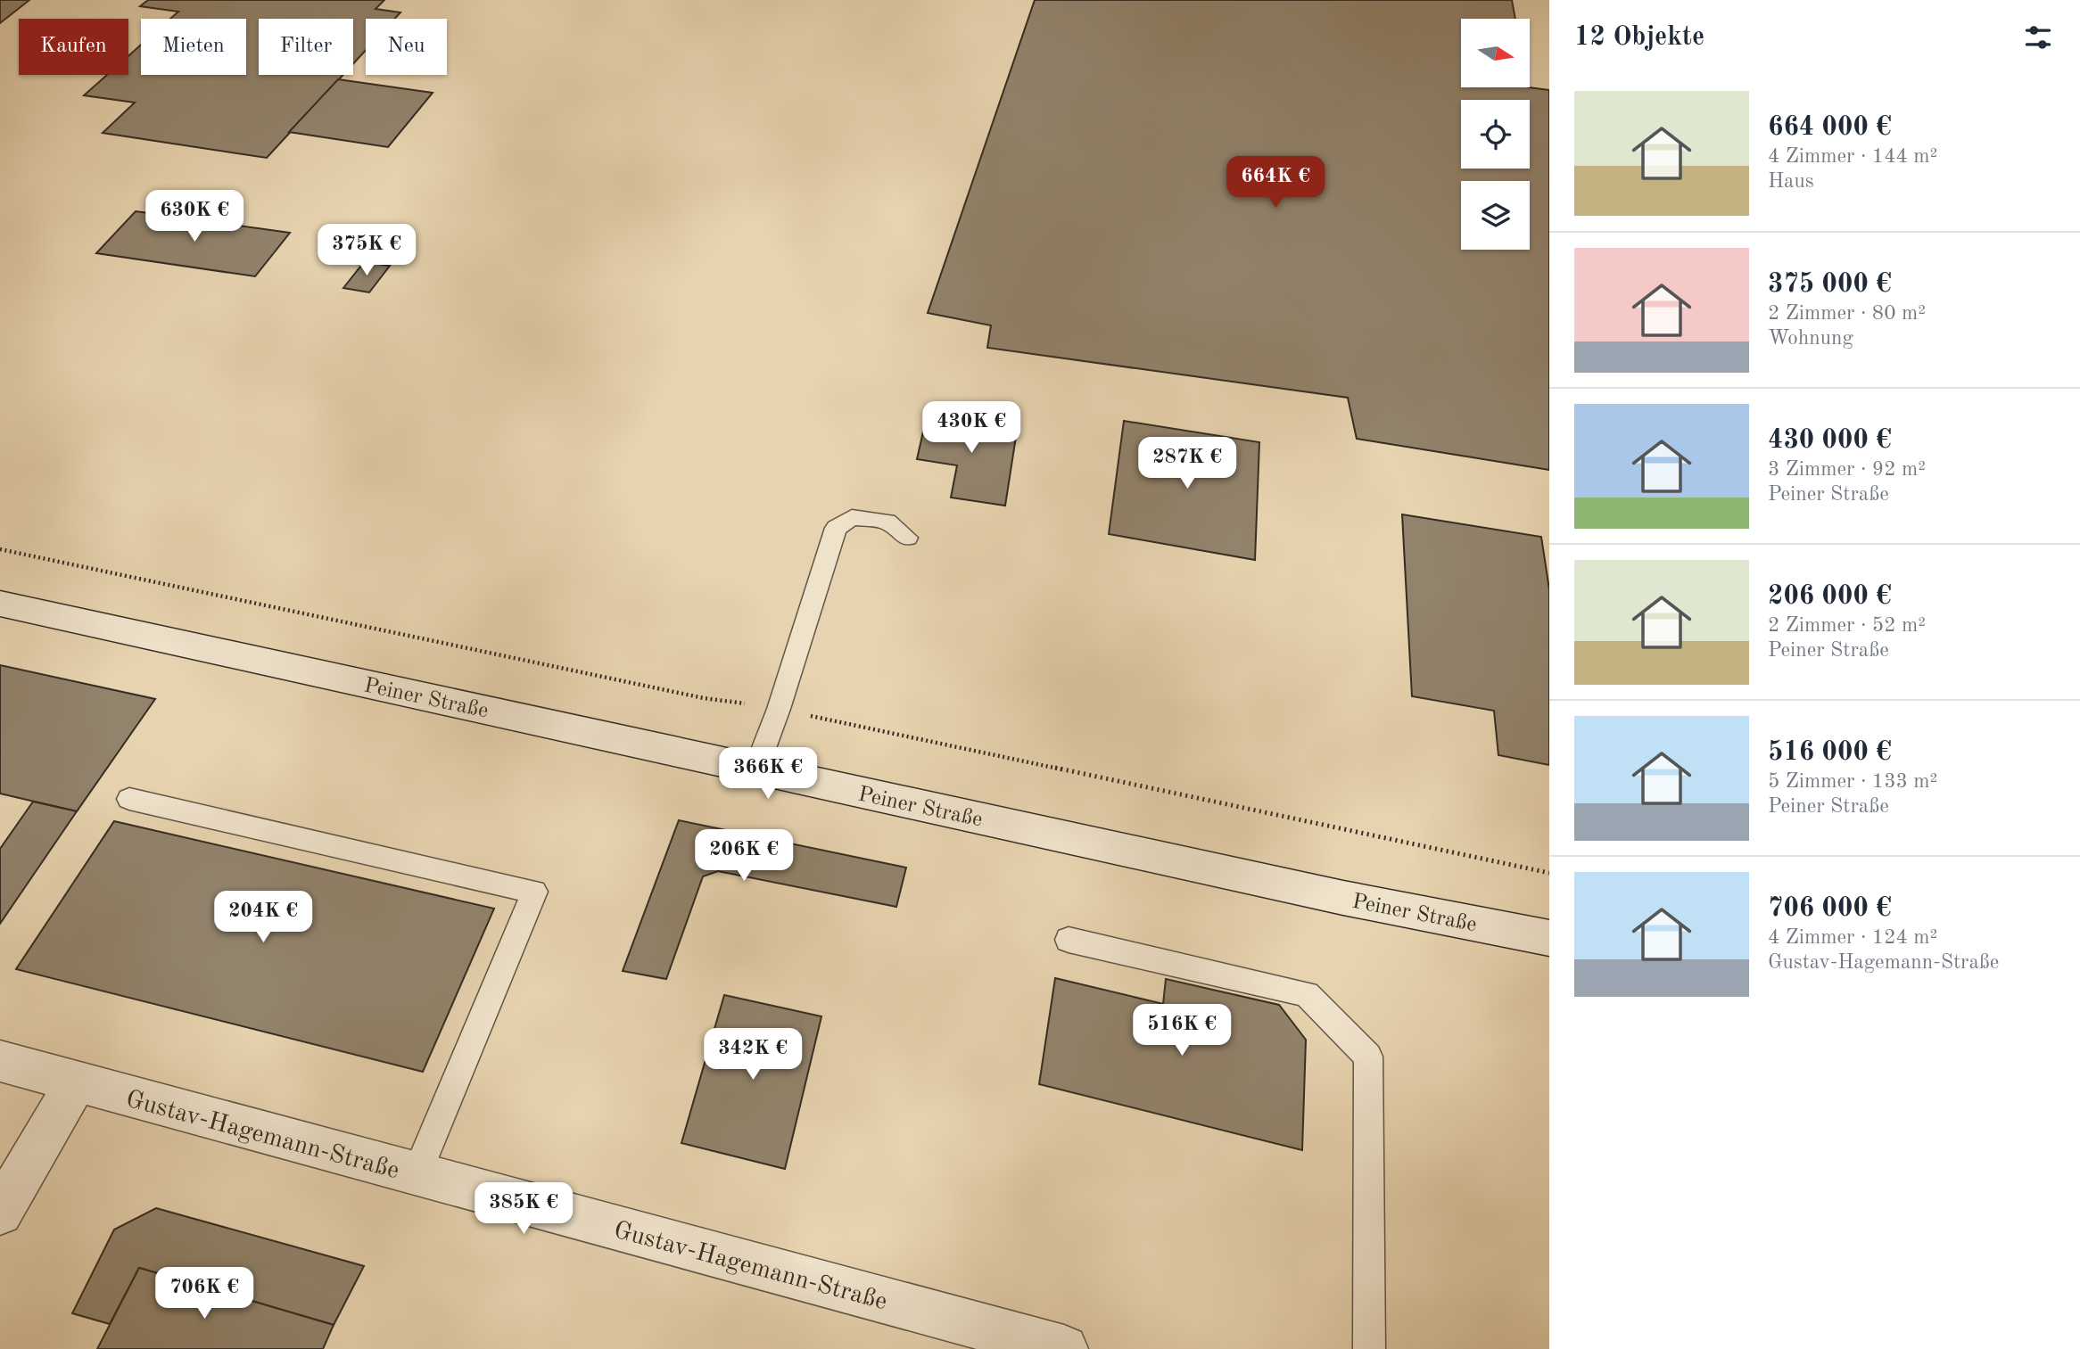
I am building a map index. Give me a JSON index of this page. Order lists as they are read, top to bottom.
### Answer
{
  "streets": {
    "main road": ["Peiner Straße", "Gustav-Hagemann-Straße"]
  },
  "north": "right",
  "page": {
    "heading": "12 Objekte",
    "chip": [
      "Kaufen",
      "Mieten",
      "Filter",
      "Neu"
    ],
    "list": [
      {
        "name": "664 000 €",
        "note": "4 Zimmer · 144 m² · Haus"
      },
      {
        "name": "375 000 €",
        "note": "2 Zimmer · 80 m² · Wohnung"
      },
      {
        "name": "430 000 €",
        "note": "3 Zimmer · 92 m² · Peiner Straße"
      },
      {
        "name": "206 000 €",
        "note": "2 Zimmer · 52 m² · Peiner Straße"
      },
      {
        "name": "516 000 €",
        "note": "5 Zimmer · 133 m² · Peiner Straße"
      },
      {
        "name": "706 000 €",
        "note": "4 Zimmer · 124 m² · Gustav-Hagemann-Straße"
      }
    ],
    "price": [
      "664K €",
      "630K €",
      "375K €",
      "430K €",
      "287K €",
      "366K €",
      "206K €",
      "204K €",
      "516K €",
      "342K €",
      "385K €",
      "706K €"
    ]
  }
}
